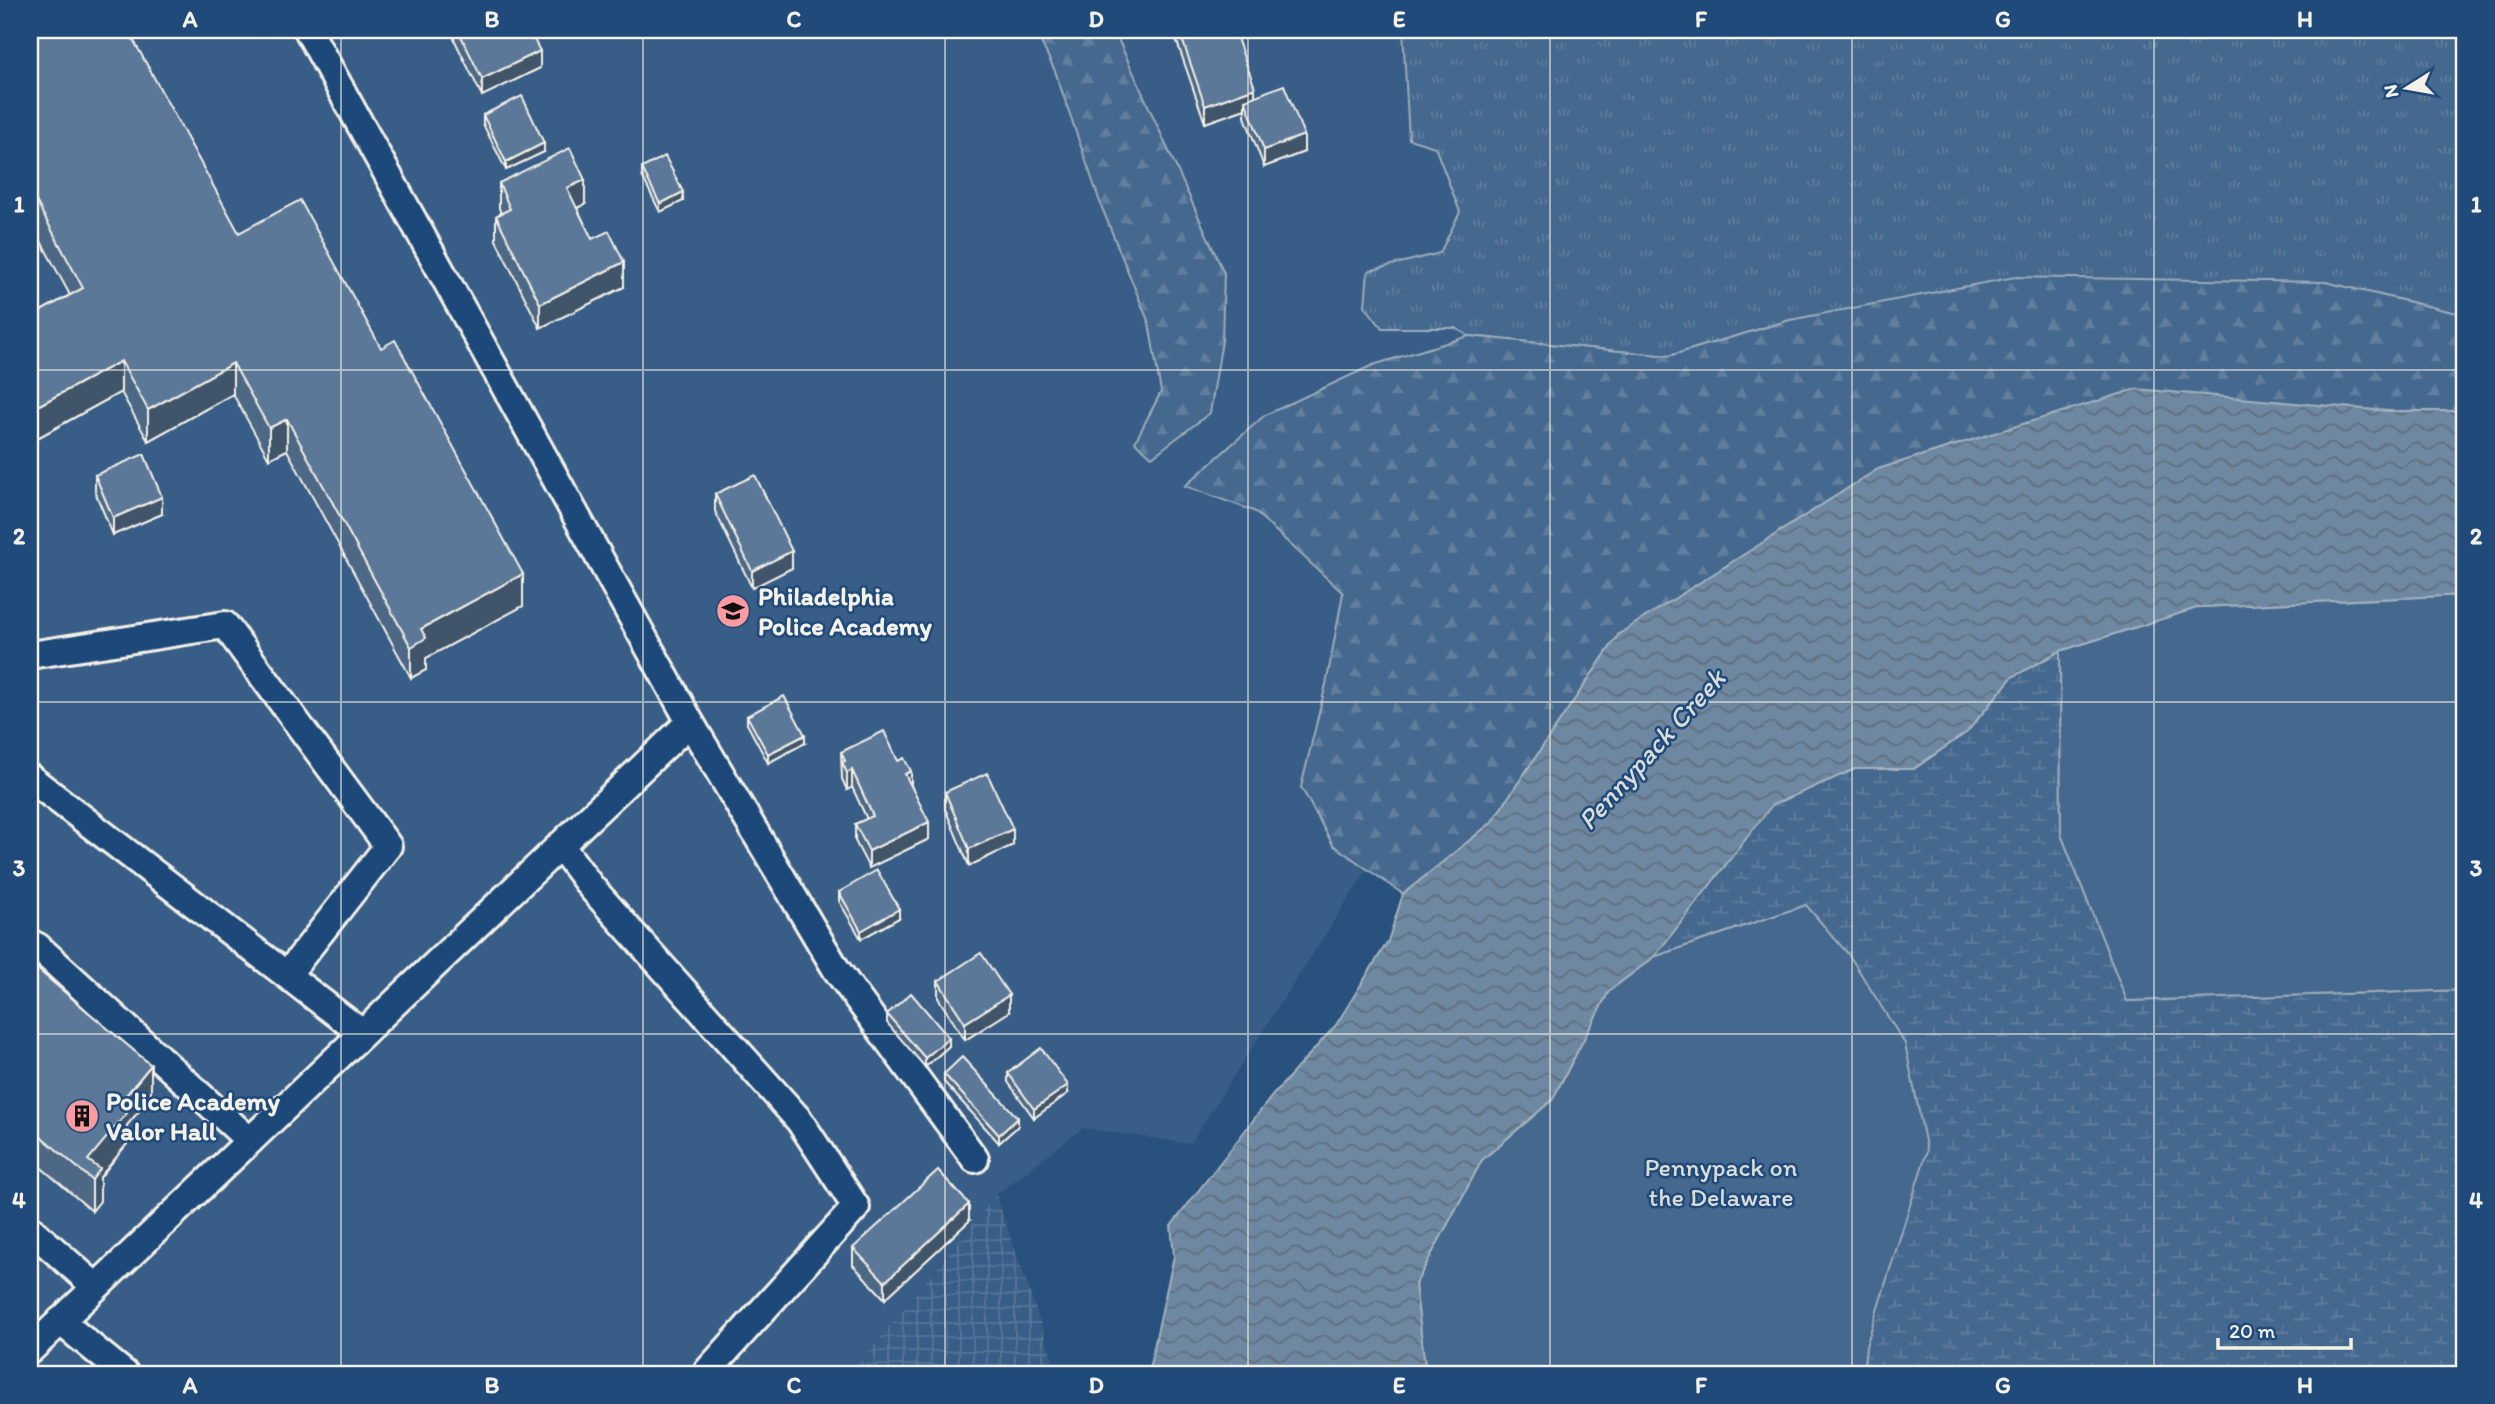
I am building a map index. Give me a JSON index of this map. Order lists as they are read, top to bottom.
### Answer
{
  "water": ["Pennypack Creek"],
  "parks": ["Pennypack on the Delaware"],
  "places": {
    "school or university": ["Philadelphia Police Academy"],
    "building": ["Police Academy Valor Hall"]
  },
  "scale_bar": "20 m",
  "north": "left",
  "grid": {
    "columns": [
      "A",
      "B",
      "C",
      "D",
      "E",
      "F",
      "G",
      "H"
    ],
    "rows": [
      "1",
      "2",
      "3",
      "4"
    ]
  }
}
